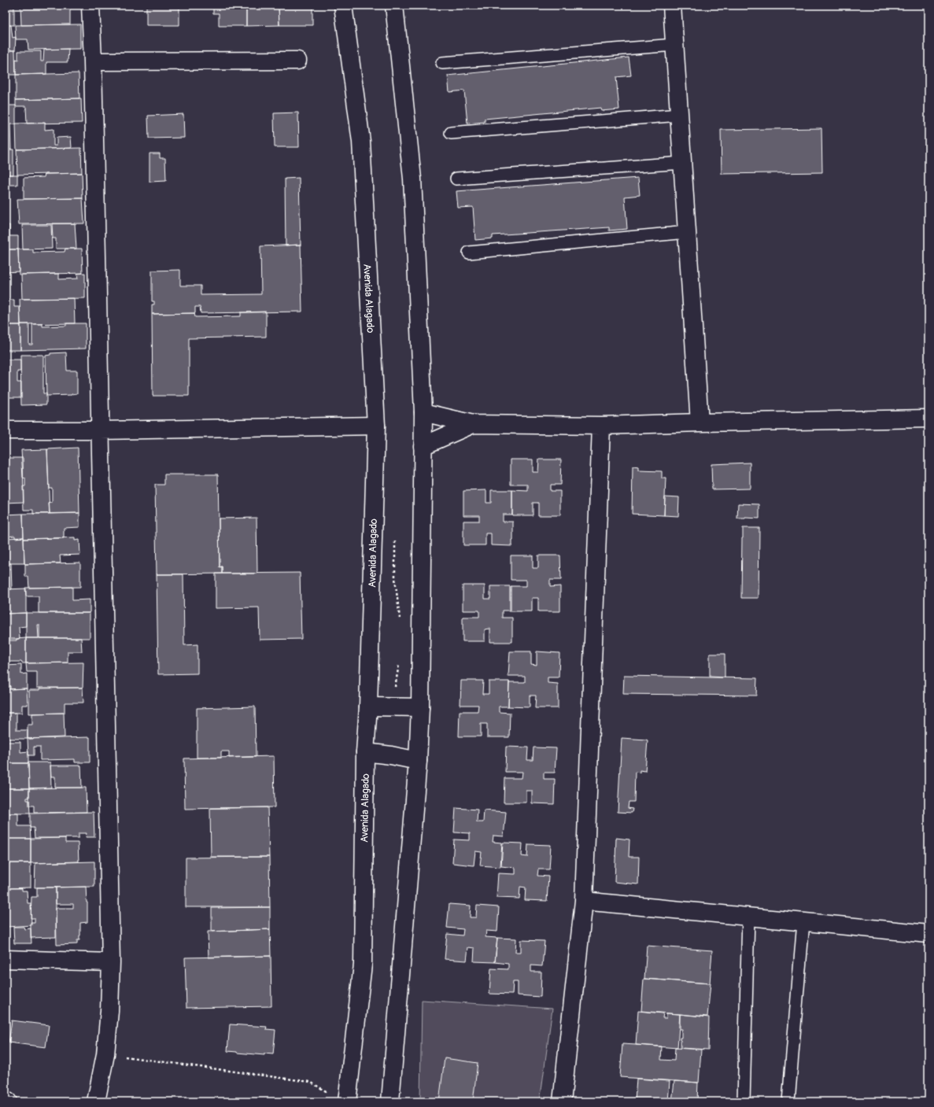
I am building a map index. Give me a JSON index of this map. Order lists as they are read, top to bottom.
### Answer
{
  "streets": {
    "street": ["Avenida Alagado"]
  }
}
